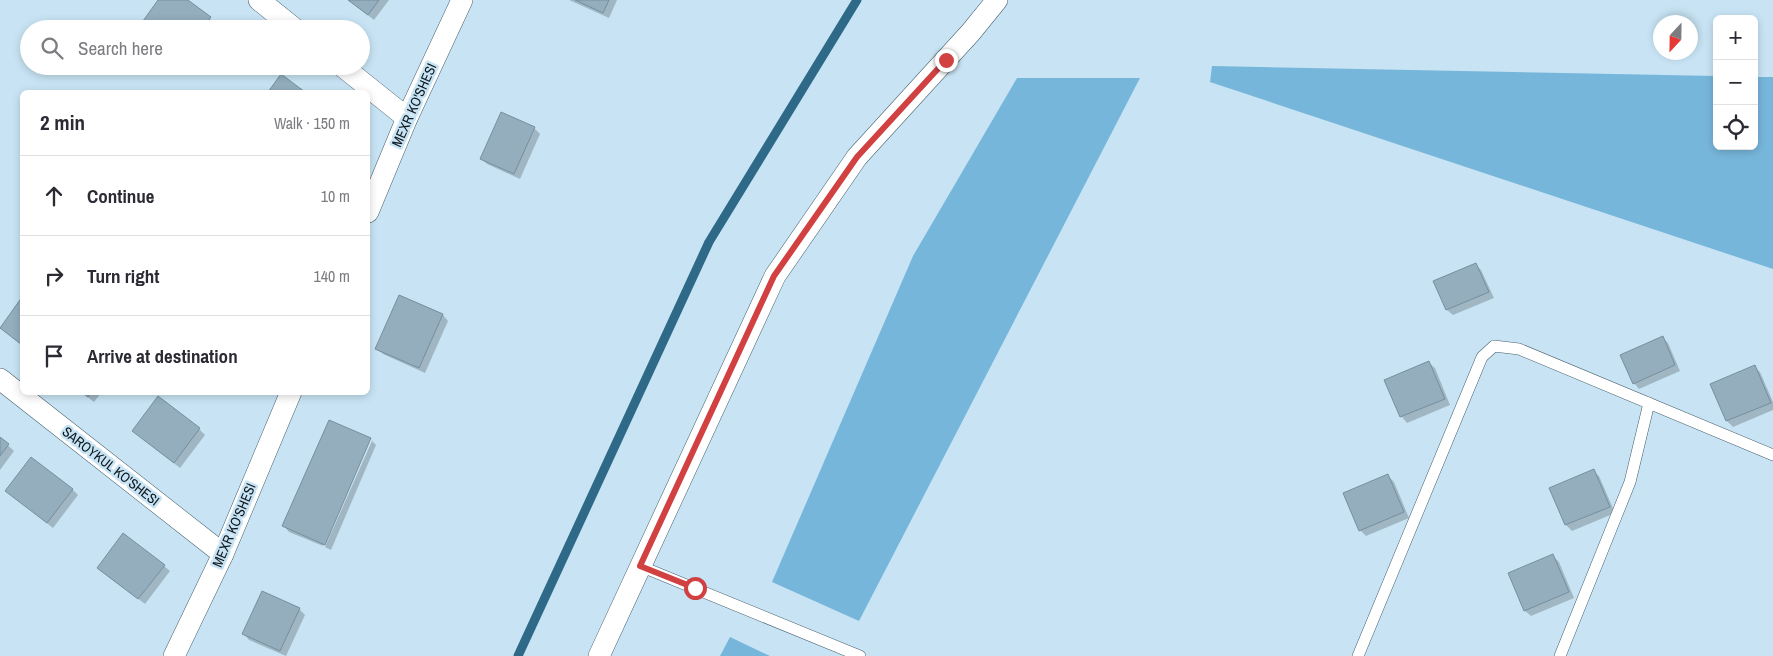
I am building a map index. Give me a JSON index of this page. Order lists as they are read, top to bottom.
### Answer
{
  "streets": {
    "street": ["MEXR KO'SHESI", "SAROYKUL KO'SHESI"]
  },
  "crossings": [
    ["MEXR KO'SHESI", "SAROYKUL KO'SHESI"]
  ],
  "north": "bottom",
  "page": {
    "map_buttons": ["+", "−"],
    "search": "Search here",
    "heading": ["2 min", "Walk · 150 m"],
    "list": [
      ["Continue", "10 m"],
      ["Turn right", "140 m"],
      "Arrive at destination"
    ]
  }
}
